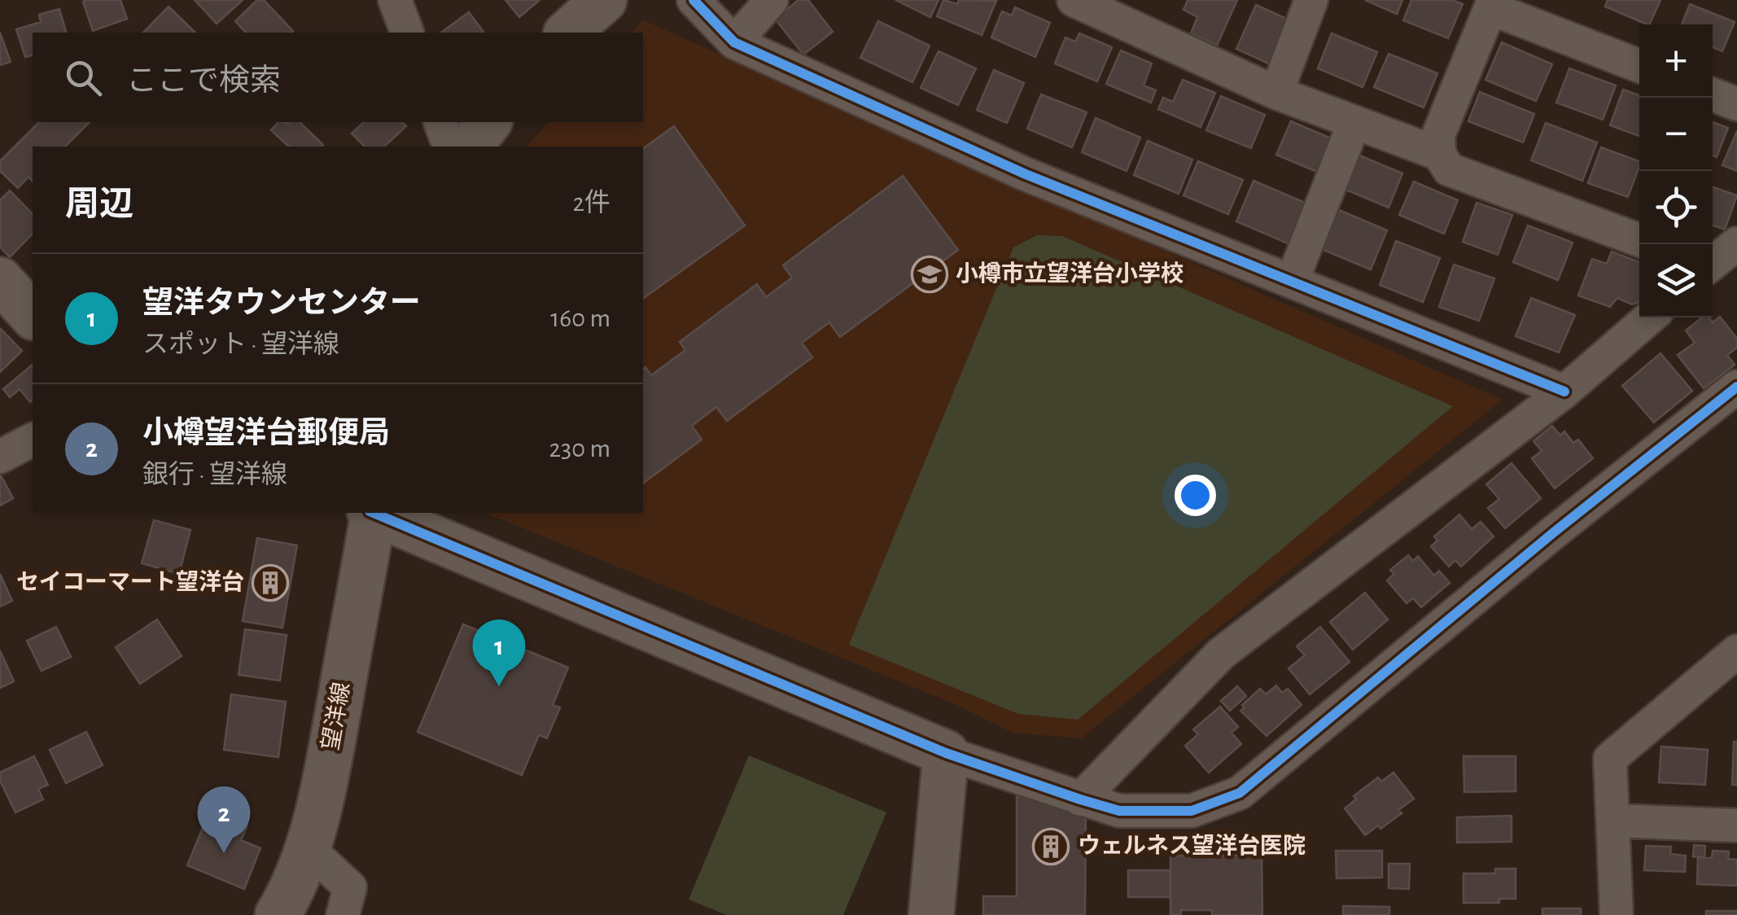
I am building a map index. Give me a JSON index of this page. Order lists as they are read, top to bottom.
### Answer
{
  "streets": {
    "street": ["望洋線"]
  },
  "places": {
    "school or university": ["小樽市立望洋台小学校"],
    "building": ["セイコーマート望洋台", "ウェルネス望洋台医院"]
  },
  "page": {
    "map_buttons": ["+", "−"],
    "search": "ここで検索",
    "heading": ["周辺", "2件"],
    "list": [
      {
        "mark": "1",
        "name": "望洋タウンセンター",
        "note": "スポット · 望洋線",
        "value": "160 m"
      },
      {
        "mark": "2",
        "name": "小樽望洋台郵便局",
        "note": "銀行 · 望洋線",
        "value": "230 m"
      }
    ],
    "pins": ["1", "2"]
  }
}
